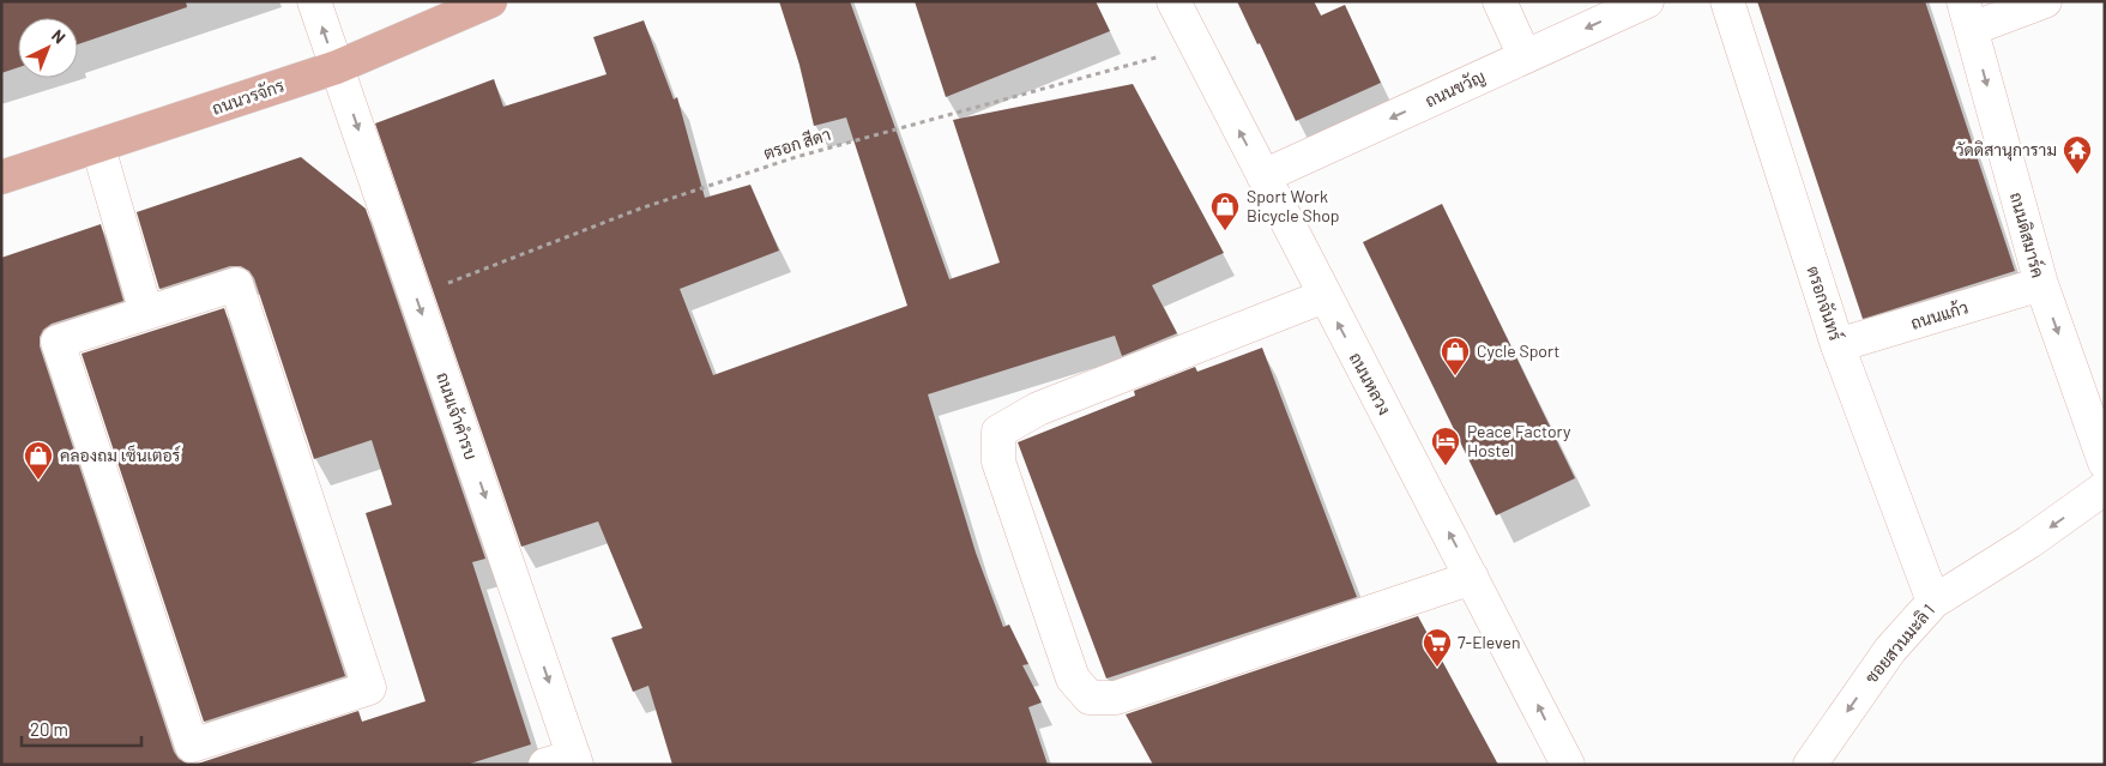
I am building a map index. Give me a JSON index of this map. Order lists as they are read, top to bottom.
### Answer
{
  "streets": {
    "main road": ["ถนนวรจักร"],
    "street": [
      "ถนนขวัญ",
      "ถนนดิสมาร์ค",
      "ตรอกจันทร์",
      "ถนนแก้ว",
      "ถนนหลวง",
      "ถนนเจ้าคำรบ",
      "ซอยสวนมะลิ 1"
    ],
    "path": ["ตรอก สีดา"]
  },
  "crossings": [
    ["ถนนขวัญ", "ถนนหลวง"],
    ["ถนนวรจักร", "ถนนเจ้าคำรบ"],
    ["ตรอก สีดา", "ถนนหลวง"],
    ["ตรอก สีดา", "ถนนเจ้าคำรบ"],
    ["ถนนดิสมาร์ค", "ถนนแก้ว"],
    ["ตรอกจันทร์", "ถนนแก้ว"],
    ["ตรอกจันทร์", "ซอยสวนมะลิ 1"]
  ],
  "one_way": [
    "ถนนขวัญ",
    "ถนนดิสมาร์ค",
    "ถนนหลวง",
    "ถนนเจ้าคำรบ",
    "ซอยสวนมะลิ 1"
  ],
  "places": {
    "temple": ["วัดดิสานุการาม"],
    "shop": ["Sport Work Bicycle Shop", "Cycle Sport", "คลองถม เซ็นเตอร์"],
    "hotel": ["Peace Factory Hostel"],
    "supermarket": ["7-Eleven"]
  },
  "scale_bar": "20 m",
  "north": "top right"
}
